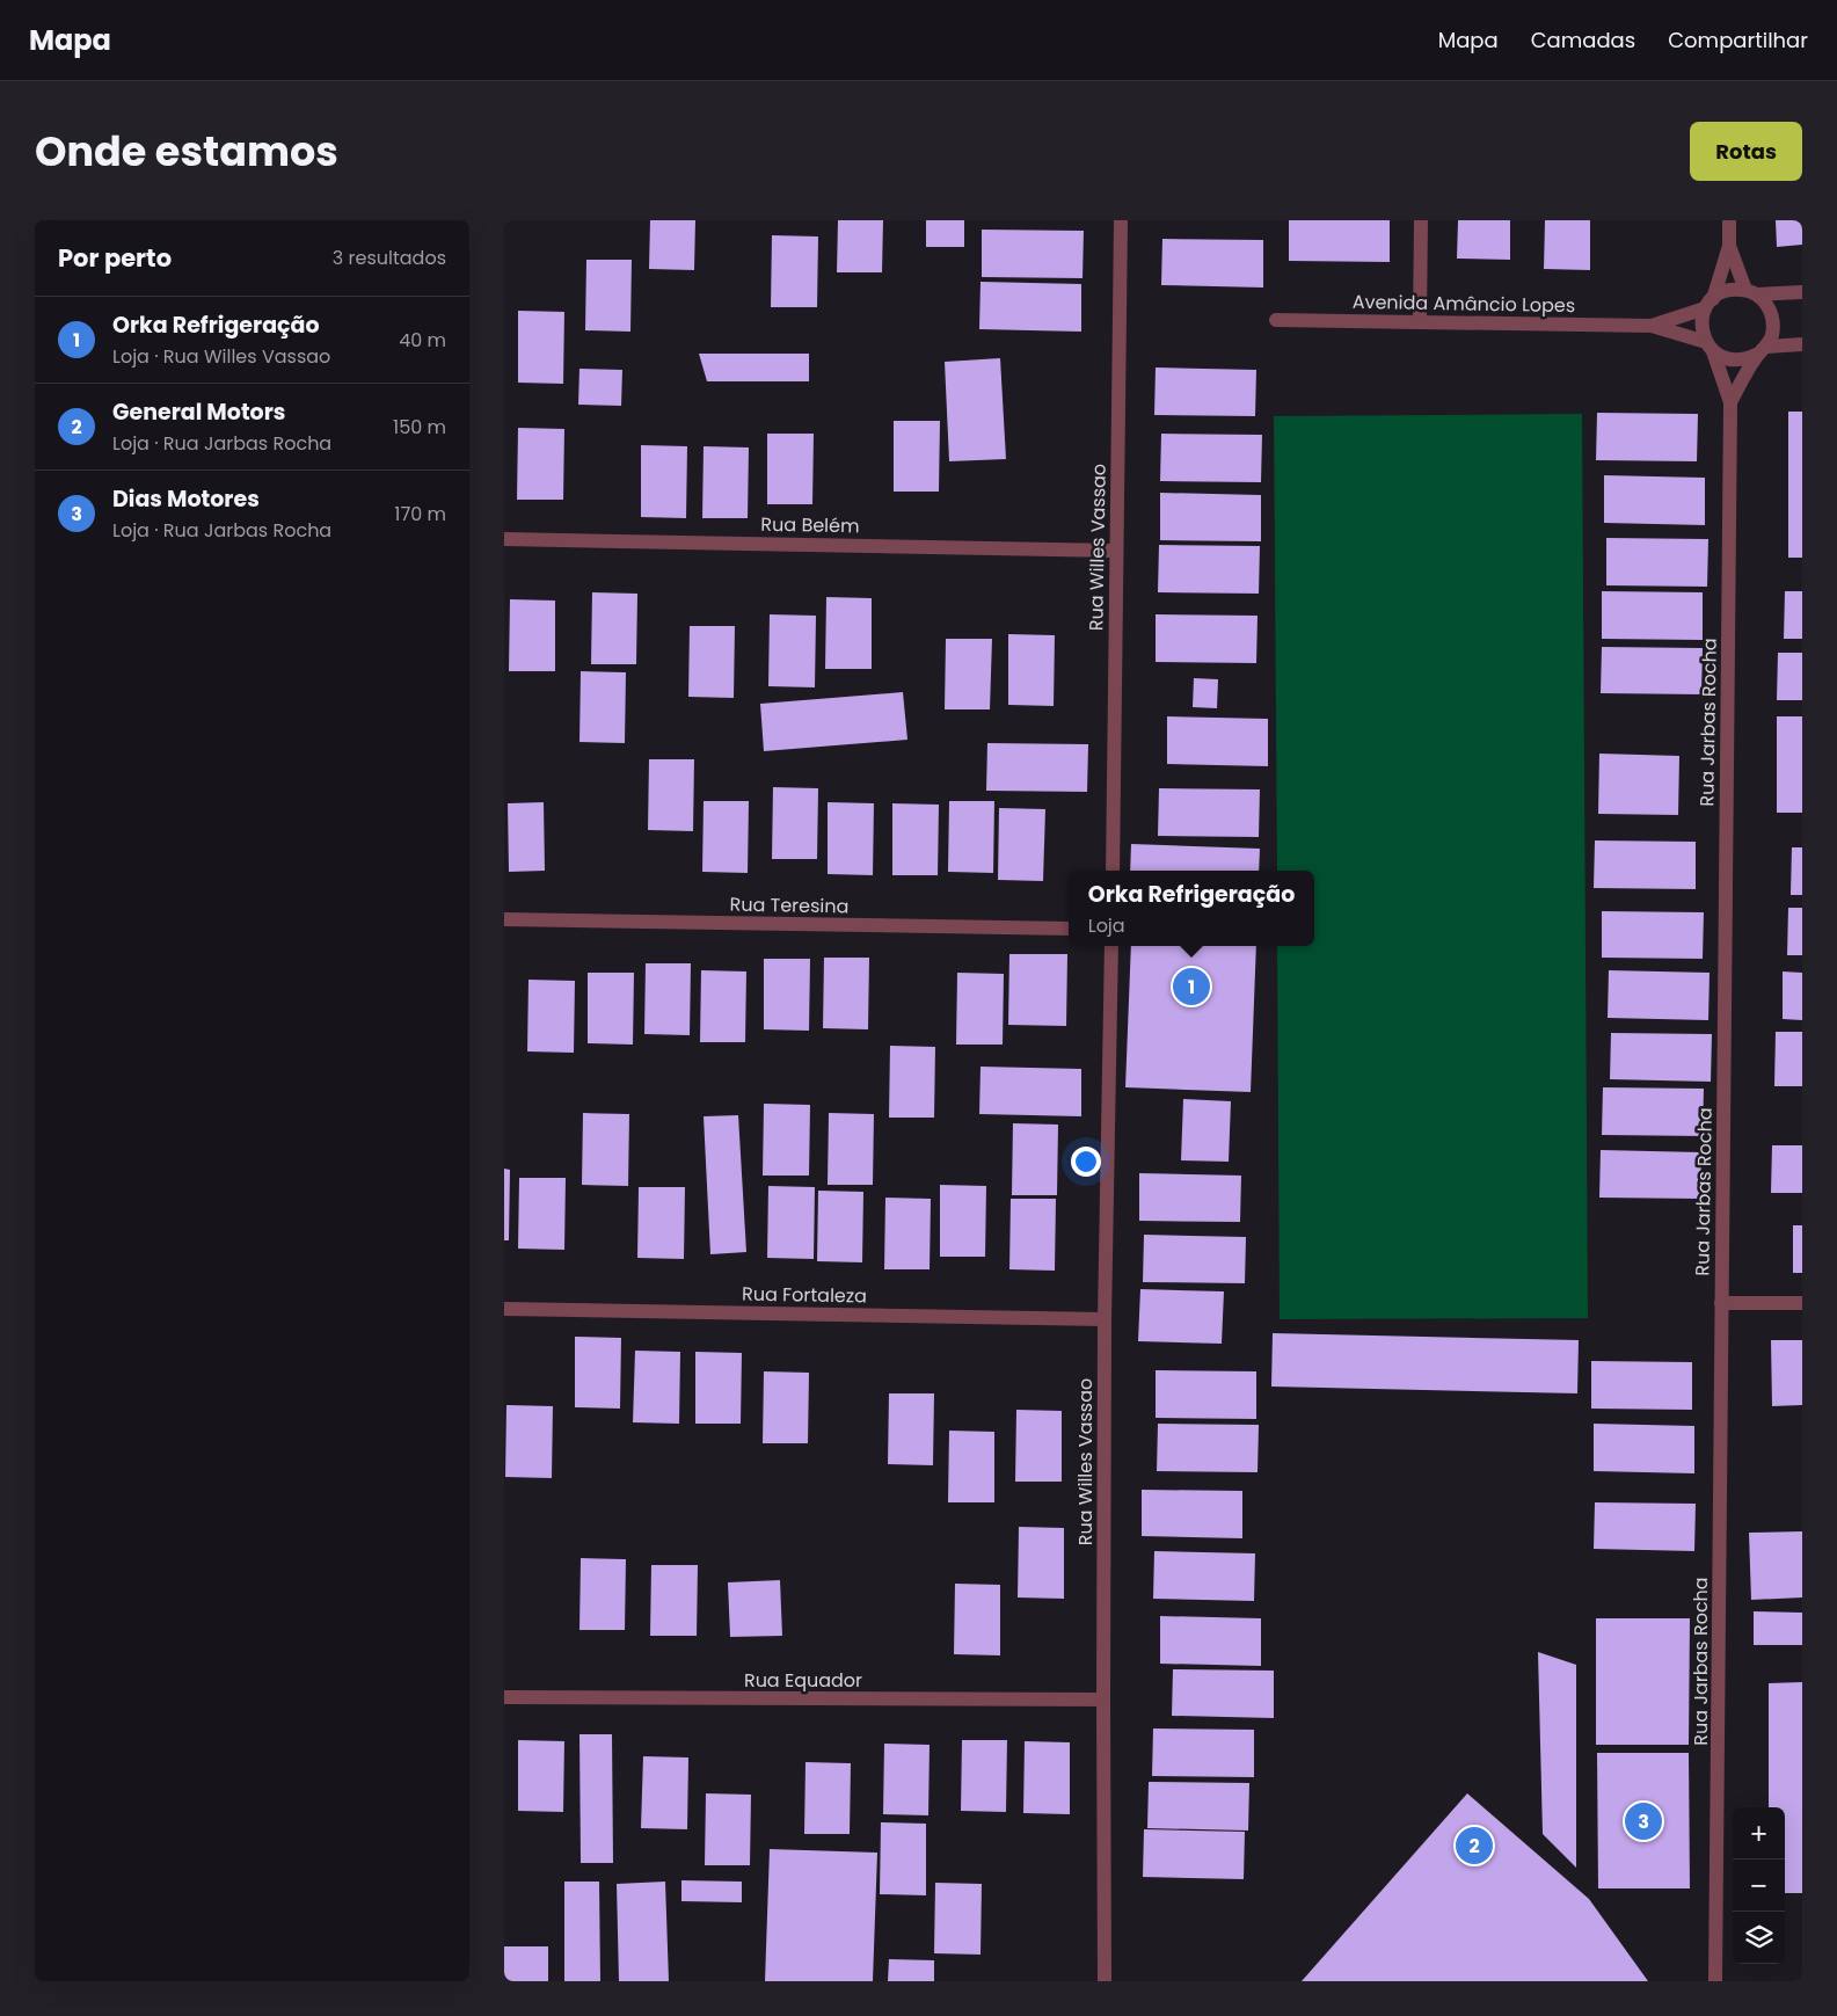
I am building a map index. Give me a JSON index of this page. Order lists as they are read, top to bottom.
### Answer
{
  "streets": {
    "street": [
      "Avenida Amâncio Lopes",
      "Rua Belém",
      "Rua Willes Vassao",
      "Rua Jarbas Rocha",
      "Rua Teresina",
      "Rua Fortaleza",
      "Rua Equador"
    ]
  },
  "crossings": [
    ["Avenida Amâncio Lopes", "Rua Jarbas Rocha"],
    ["Rua Belém", "Rua Willes Vassao"],
    ["Rua Willes Vassao", "Rua Fortaleza"],
    ["Rua Willes Vassao", "Rua Equador"]
  ],
  "page": {
    "header": "Mapa",
    "nav": ["Mapa", "Camadas", "Compartilhar"],
    "title": "Onde estamos",
    "buttons": "Rotas",
    "heading": ["Por perto", "3 resultados"],
    "list": [
      {
        "mark": "1",
        "name": "Orka Refrigeração",
        "note": "Loja · Rua Willes Vassao",
        "value": "40 m"
      },
      {
        "mark": "2",
        "name": "General Motors",
        "note": "Loja · Rua Jarbas Rocha",
        "value": "150 m"
      },
      {
        "mark": "3",
        "name": "Dias Motores",
        "note": "Loja · Rua Jarbas Rocha",
        "value": "170 m"
      }
    ],
    "popup": ["Orka Refrigeração", "Loja"],
    "pins": ["1", "3", "2"],
    "map_buttons": ["+", "−"]
  }
}
